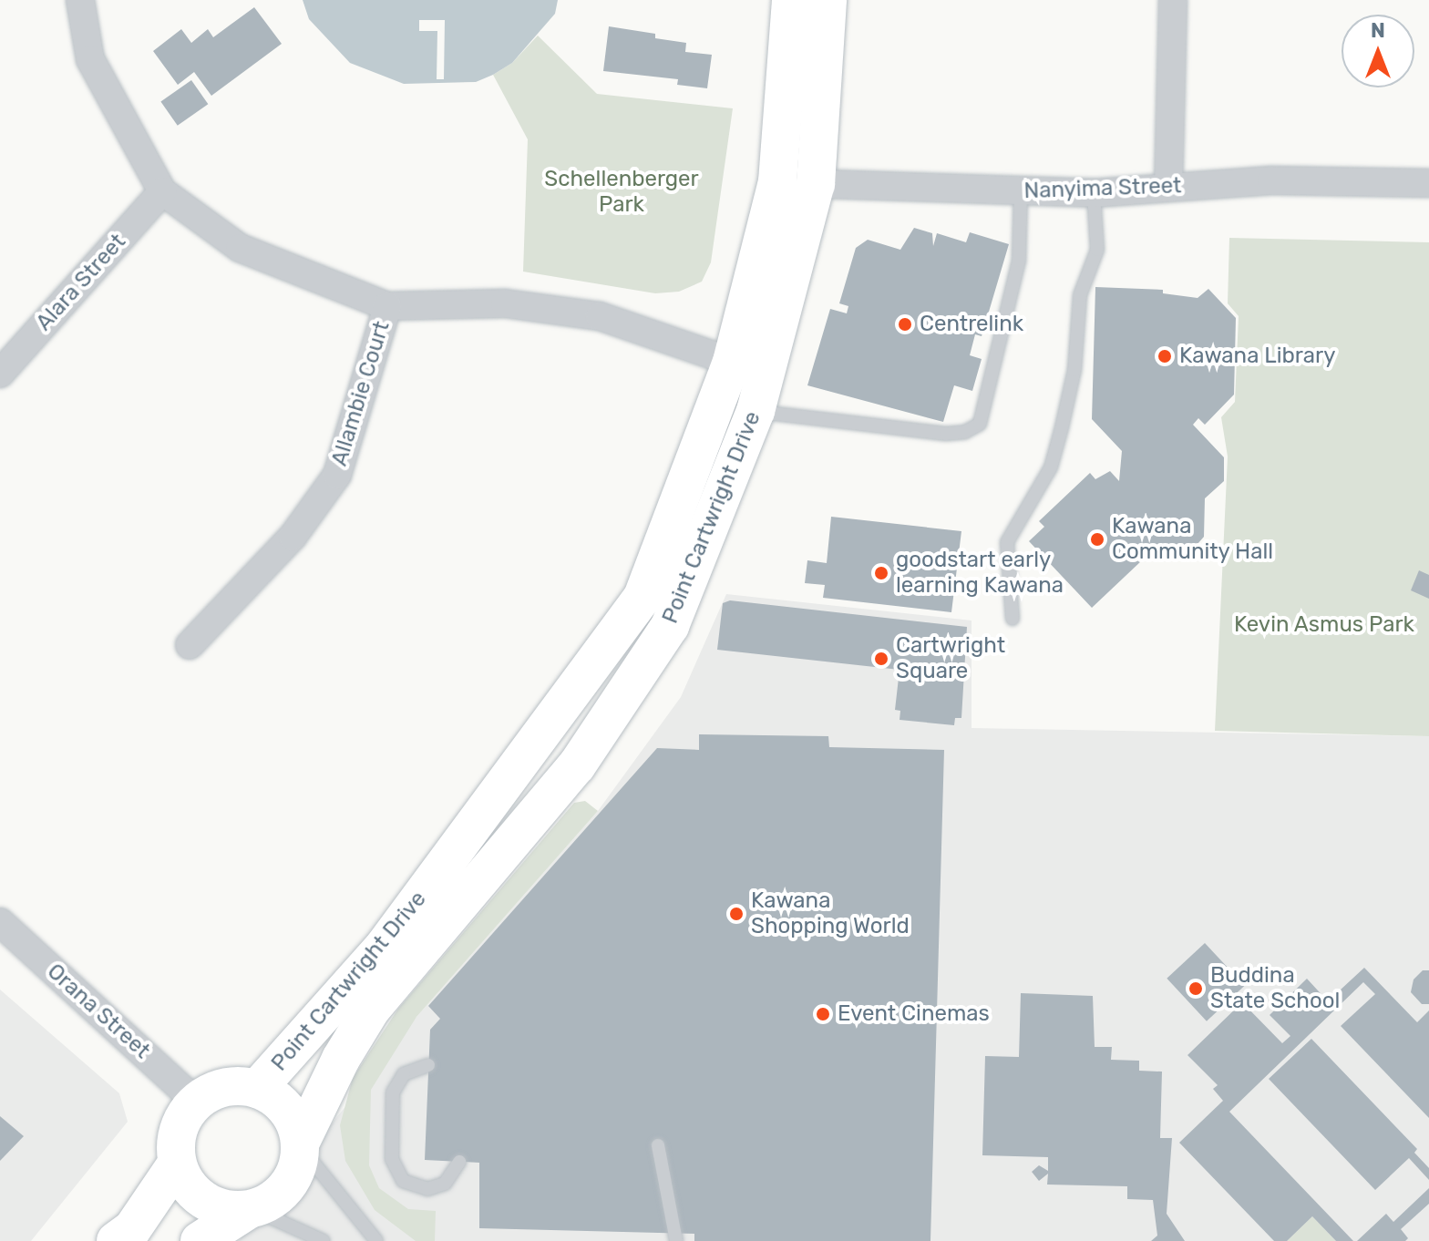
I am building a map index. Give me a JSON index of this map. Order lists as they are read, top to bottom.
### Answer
{
  "streets": {
    "main road": ["Point Cartwright Drive"],
    "street": [
      "Nanyima Street",
      "Alara Street",
      "Allambie Court",
      "Orana Street"
    ]
  },
  "crossings": [
    ["Nanyima Street", "Point Cartwright Drive"],
    ["Point Cartwright Drive", "Orana Street"]
  ],
  "parks": ["Schellenberger Park", "Kevin Asmus Park"],
  "places": [
    "Centrelink",
    "Kawana Library",
    "Kawana Community Hall",
    "goodstart early learning Kawana",
    "Cartwright Square",
    "Kawana Shopping World",
    "Buddina State School",
    "Event Cinemas"
  ],
  "north": "top"
}
